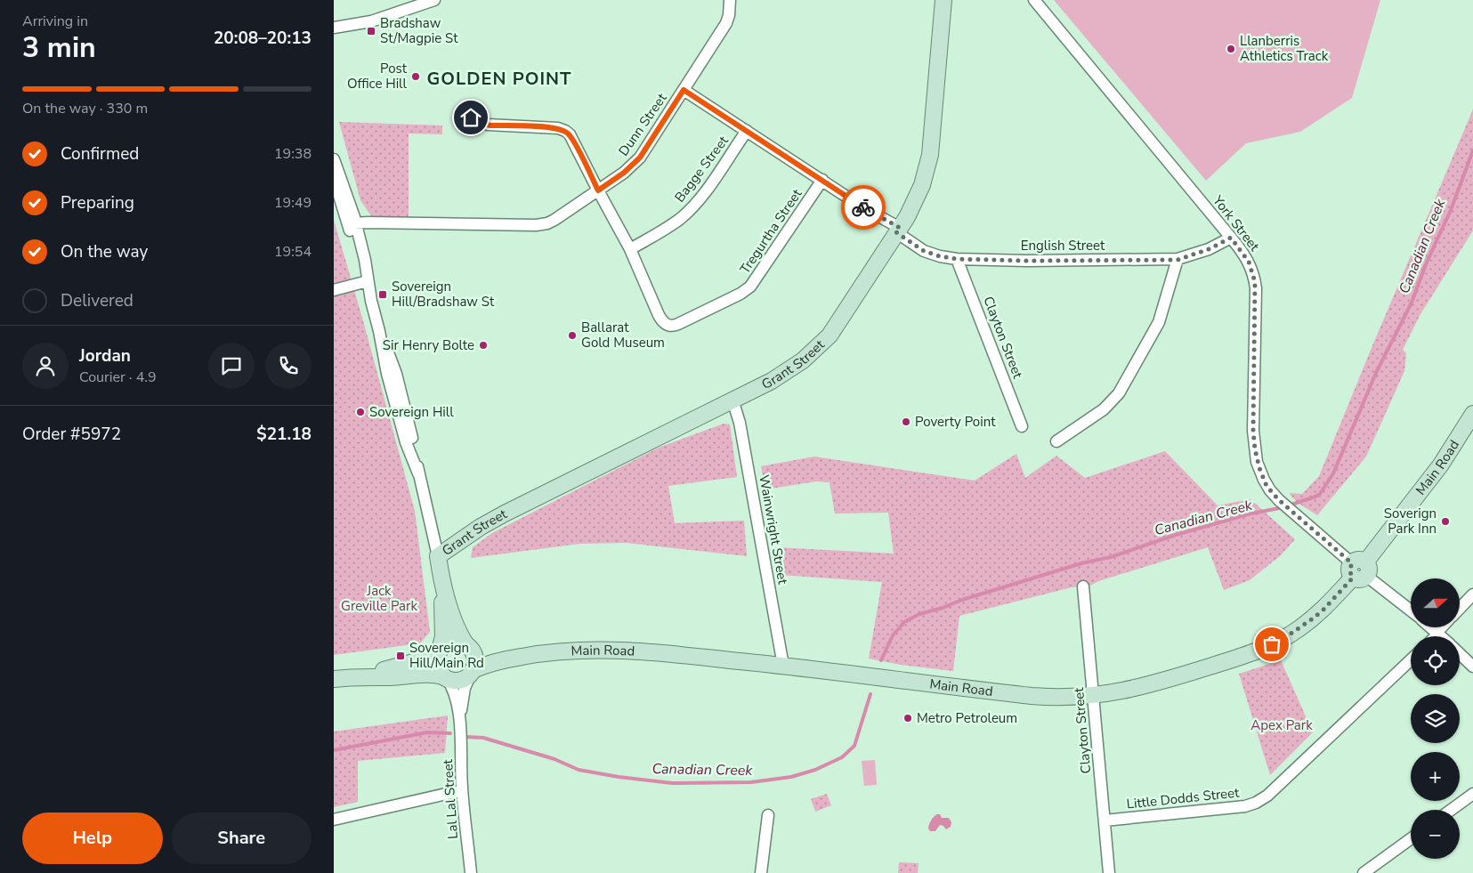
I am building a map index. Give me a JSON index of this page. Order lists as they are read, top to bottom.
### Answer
{
  "streets": {
    "main road": ["Grant Street", "Main Road"],
    "street": [
      "Dunn Street",
      "Bagge Street",
      "York Street",
      "Tregurtha Street",
      "English Street",
      "Clayton Street",
      "Wainwright Street",
      "Little Dodds Street",
      "Lal Lal Street"
    ]
  },
  "crossings": [
    ["Dunn Street", "English Street"],
    ["Bagge Street", "Tregurtha Street"],
    ["Bagge Street", "English Street"],
    ["York Street", "English Street"],
    ["York Street", "Main Road"],
    ["Tregurtha Street", "English Street"],
    ["English Street", "Clayton Street"],
    ["English Street", "Grant Street"],
    ["Clayton Street", "Main Road"],
    ["Clayton Street", "Little Dodds Street"],
    ["Grant Street", "Wainwright Street"],
    ["Main Road", "Wainwright Street"],
    ["Main Road", "Lal Lal Street"]
  ],
  "districts": ["GOLDEN POINT"],
  "water": ["Canadian Creek"],
  "parks": ["Jack Greville Park", "Apex Park"],
  "places": {
    "transit": ["Bradshaw St/Magpie St", "Sovereign Hill/Bradshaw St", "Sovereign Hill/Main Rd"],
    "other": [
      "Llanberris Athletics Track",
      "Post Office Hill",
      "Ballarat Gold Museum",
      "Sir Henry Bolte",
      "Sovereign Hill",
      "Poverty Point",
      "Soverign Park Inn",
      "Metro Petroleum"
    ]
  },
  "north": "right",
  "page": {
    "heading": ["3 min", "Arriving in", "20:08–20:13"],
    "panel": [
      "Jordan",
      "Courier · 4.9",
      "Order #5972",
      "$21.18"
    ],
    "bar": "On the way · 330 m",
    "list": [
      ["Confirmed", "19:38"],
      ["Preparing", "19:49"],
      ["On the way", "19:54"],
      "Delivered"
    ],
    "map_buttons": ["+", "−"],
    "buttons": ["Help", "Share"]
  }
}
